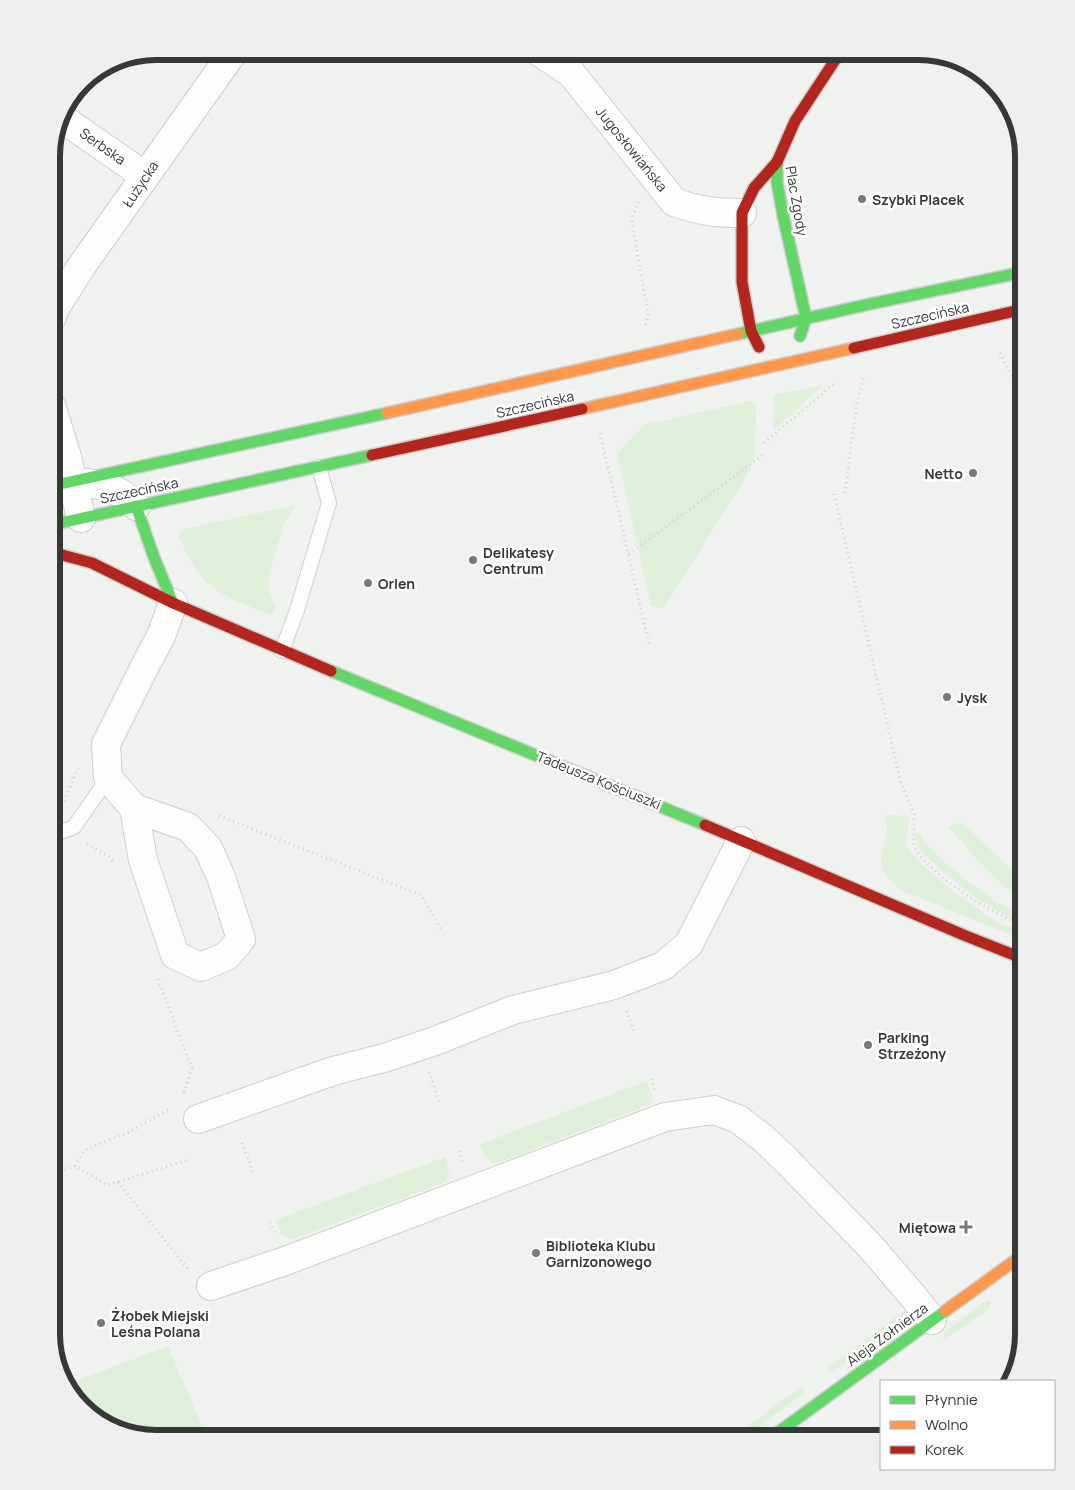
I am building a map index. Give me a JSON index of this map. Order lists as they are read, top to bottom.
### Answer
{
  "streets": {
    "street": [
      "Serbska",
      "Jugosłowiańska",
      "Łużycka",
      "Plac Zgody",
      "Szczecińska",
      "Tadeusza Kościuszki",
      "Aleja Żołnierza"
    ]
  },
  "crossings": [
    ["Serbska", "Łużycka"],
    ["Jugosłowiańska", "Plac Zgody"],
    ["Plac Zgody", "Szczecińska"]
  ],
  "places": {
    "other": [
      "Szybki Placek",
      "Netto",
      "Delikatesy Centrum",
      "Orlen",
      "Jysk",
      "Parking Strzeżony",
      "Biblioteka Klubu Garnizonowego",
      "Żłobek Miejski Leśna Polana"
    ],
    "health": ["Miętowa"]
  },
  "legend": ["Płynnie", "Wolno", "Korek"]
}
